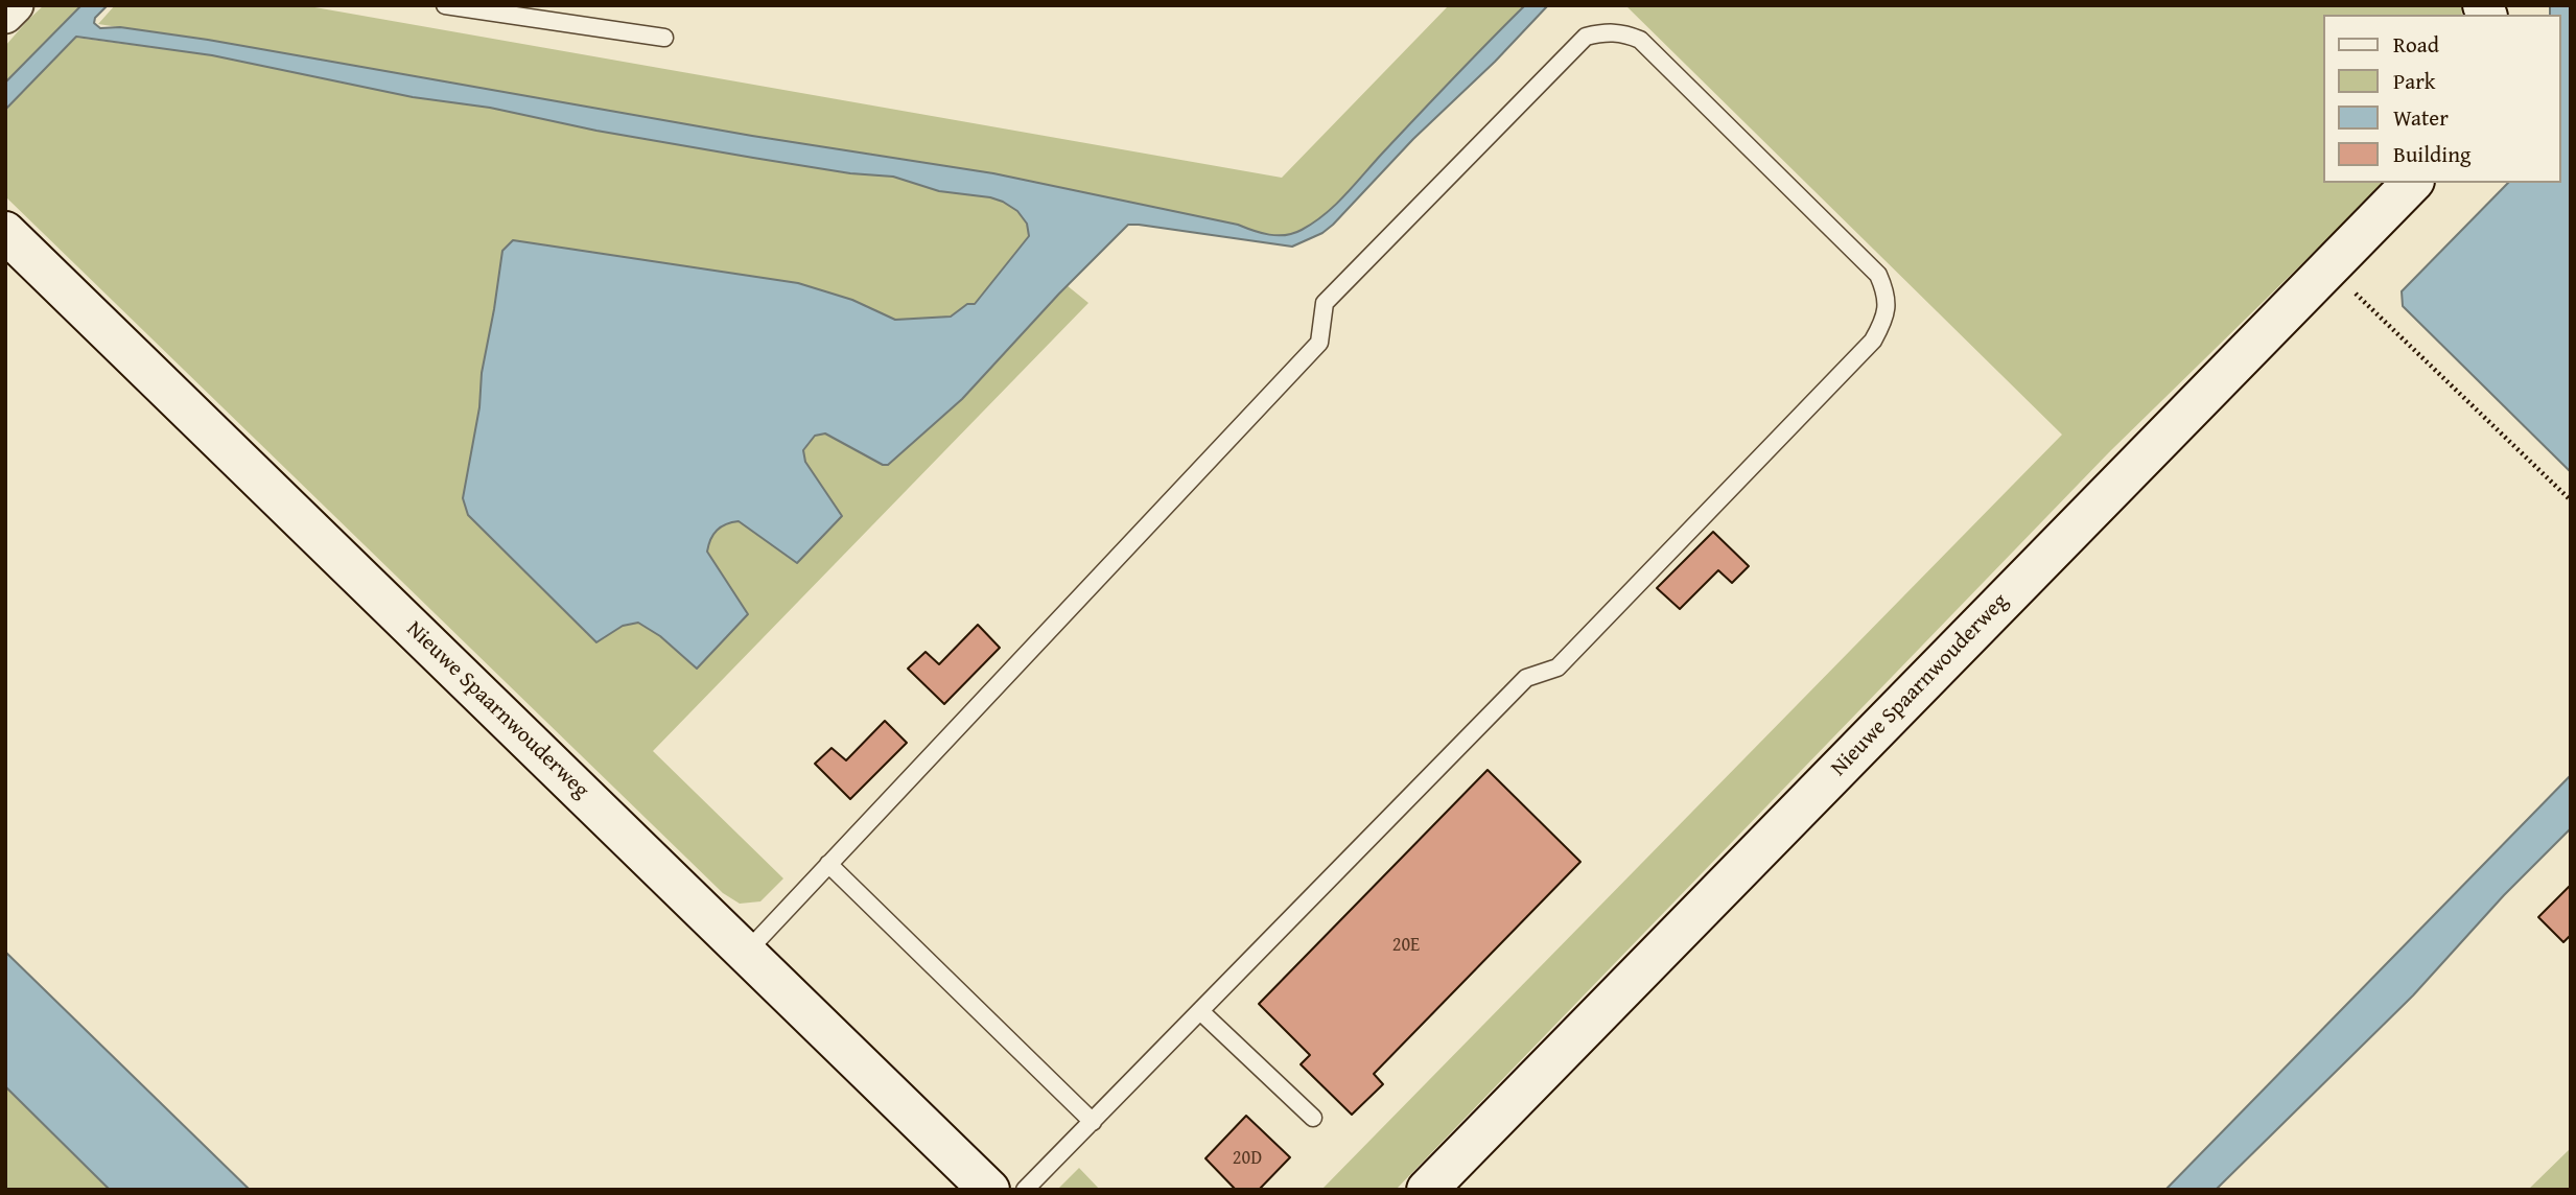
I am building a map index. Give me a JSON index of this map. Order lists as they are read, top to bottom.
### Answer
{
  "streets": {
    "street": ["Nieuwe Spaarnwouderweg"]
  },
  "house_numbers": ["20E", "20D"],
  "legend": [
    "Road",
    "Park",
    "Water",
    "Building"
  ]
}
